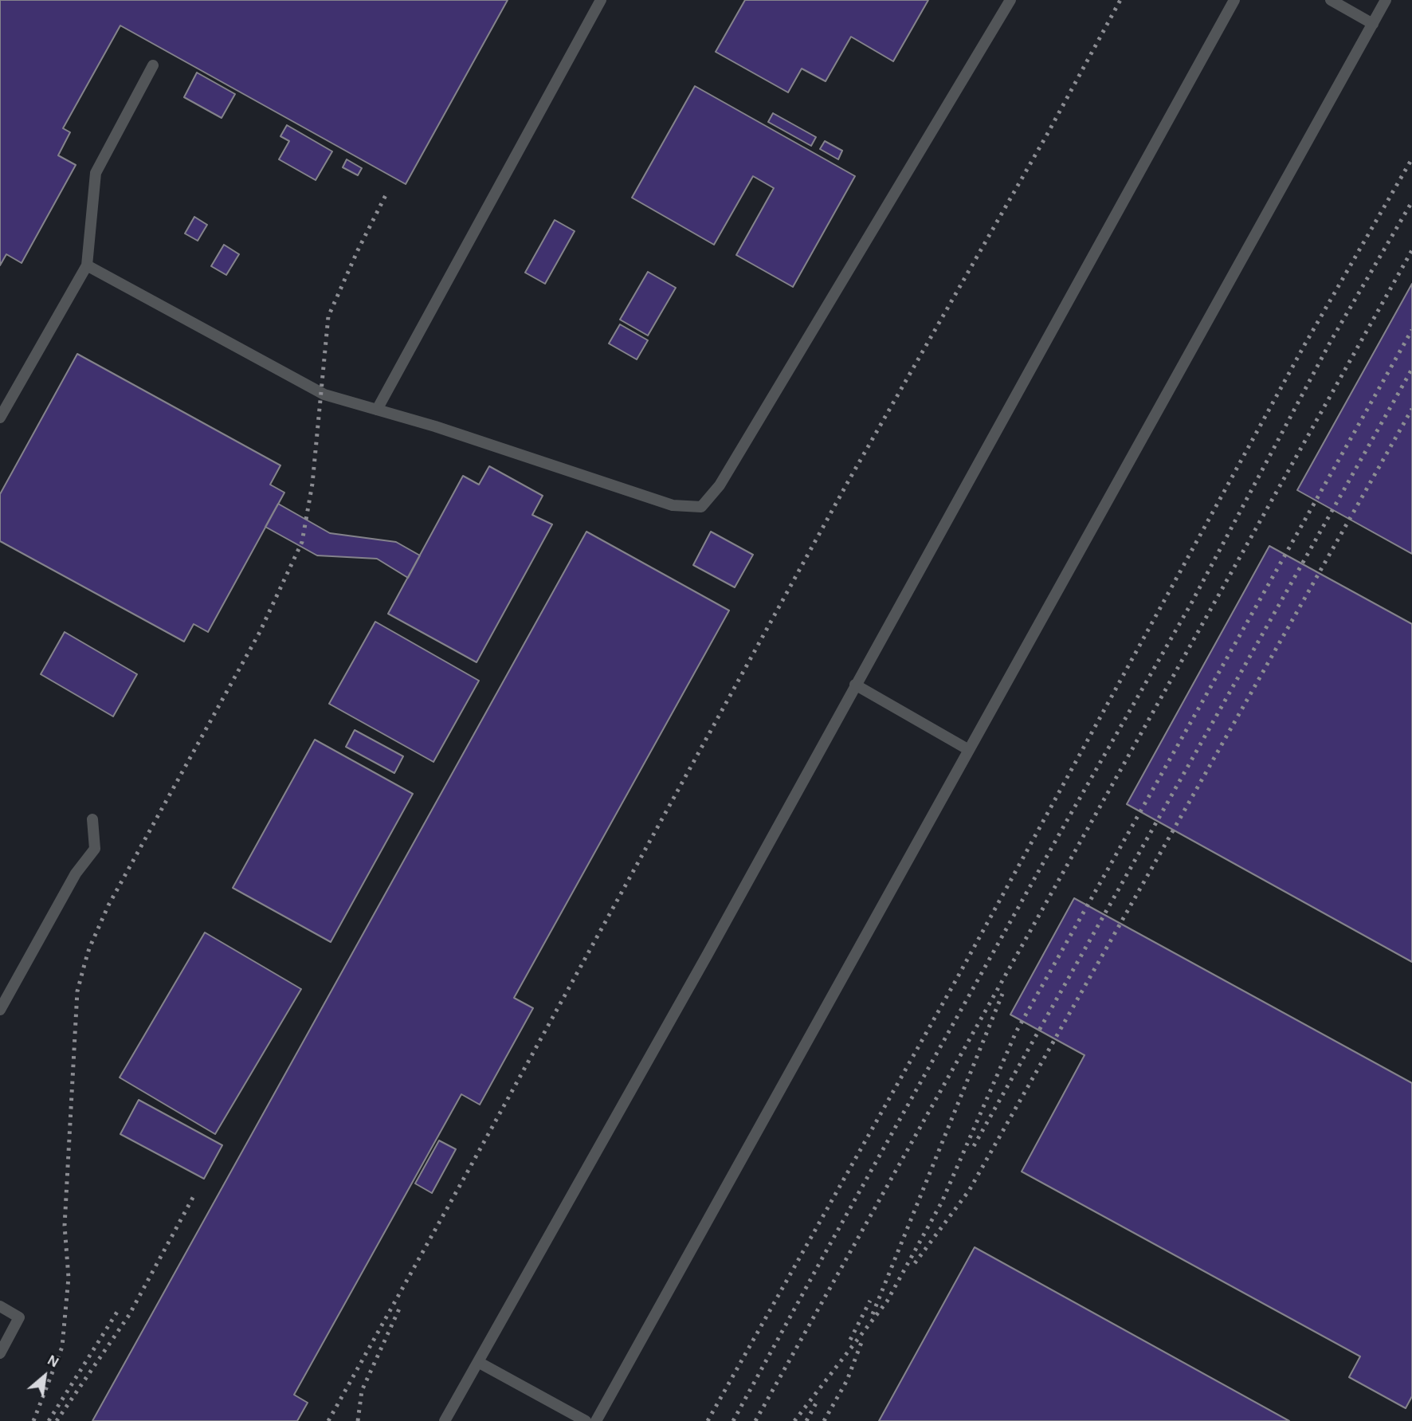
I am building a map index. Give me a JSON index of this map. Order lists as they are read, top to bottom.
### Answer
{
  "north": "top right"
}
